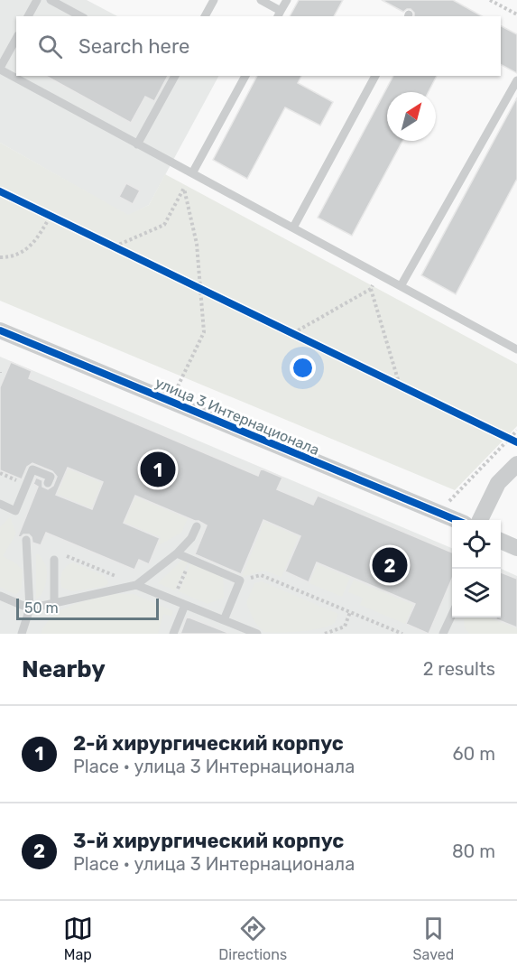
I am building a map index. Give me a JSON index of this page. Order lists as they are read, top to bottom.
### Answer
{
  "streets": {
    "street": ["улица 3 Интернационала"]
  },
  "scale_bar": "50 m",
  "north": "top right",
  "page": {
    "search": "Search here",
    "pins": ["1", "2"],
    "scale": "50 m",
    "heading": ["Nearby", "2 results"],
    "list": [
      {
        "mark": "1",
        "name": "2-й хирургический корпус",
        "note": "Place · улица 3 Интернационала",
        "value": "60 m"
      },
      {
        "mark": "2",
        "name": "3-й хирургический корпус",
        "note": "Place · улица 3 Интернационала",
        "value": "80 m"
      }
    ],
    "nav": ["Map", "Directions", "Saved"]
  }
}
